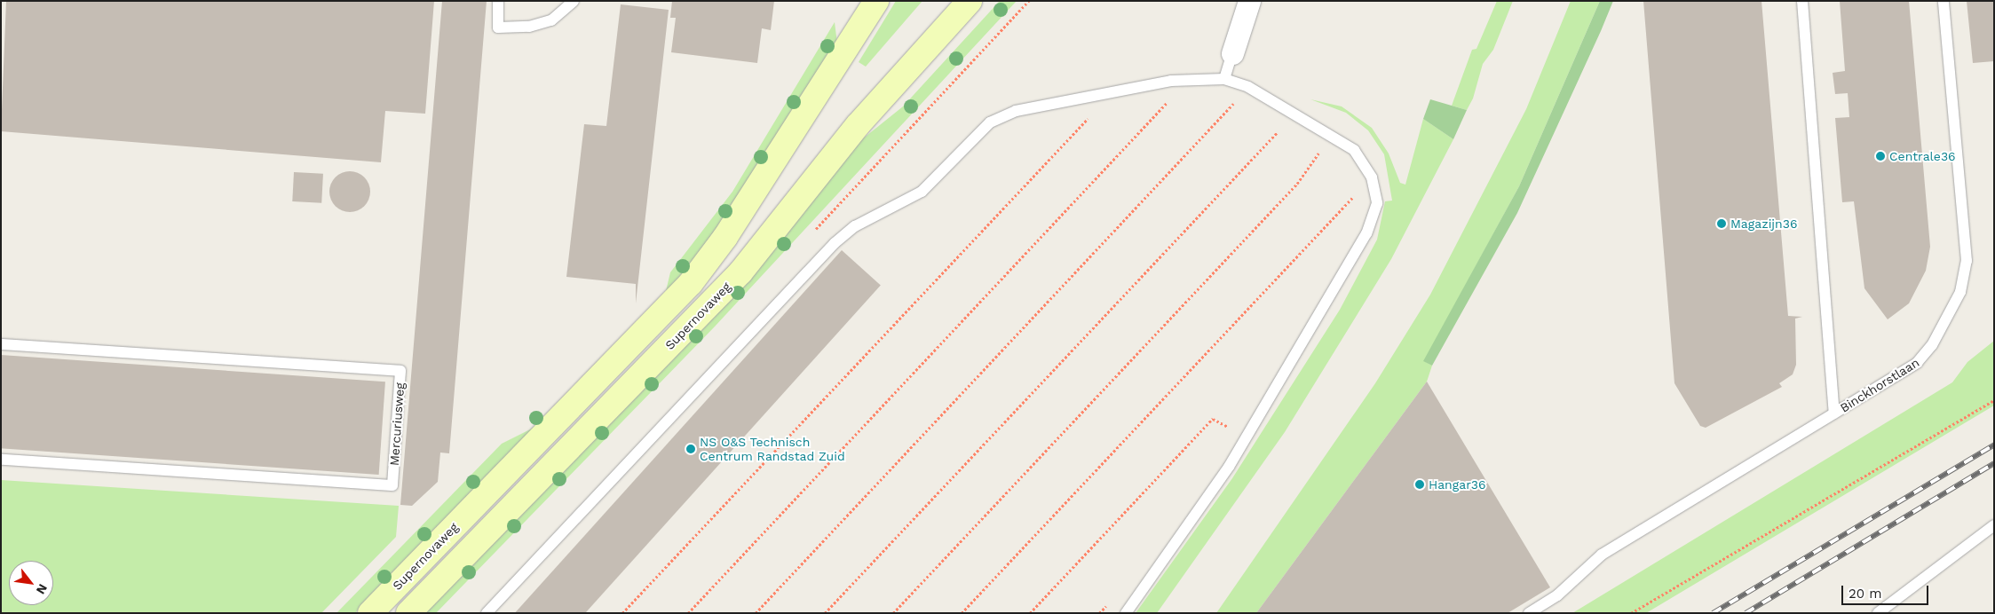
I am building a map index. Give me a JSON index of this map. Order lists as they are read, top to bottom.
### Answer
{
  "streets": {
    "main road": ["Supernovaweg"],
    "lane": ["Binckhorstlaan", "Mercuriusweg"]
  },
  "places": [
    "Centrale36",
    "Magazijn36",
    "NS O&S Technisch Centrum Randstad Zuid",
    "Hangar36"
  ],
  "scale_bar": "20 m",
  "north": "bottom right"
}
